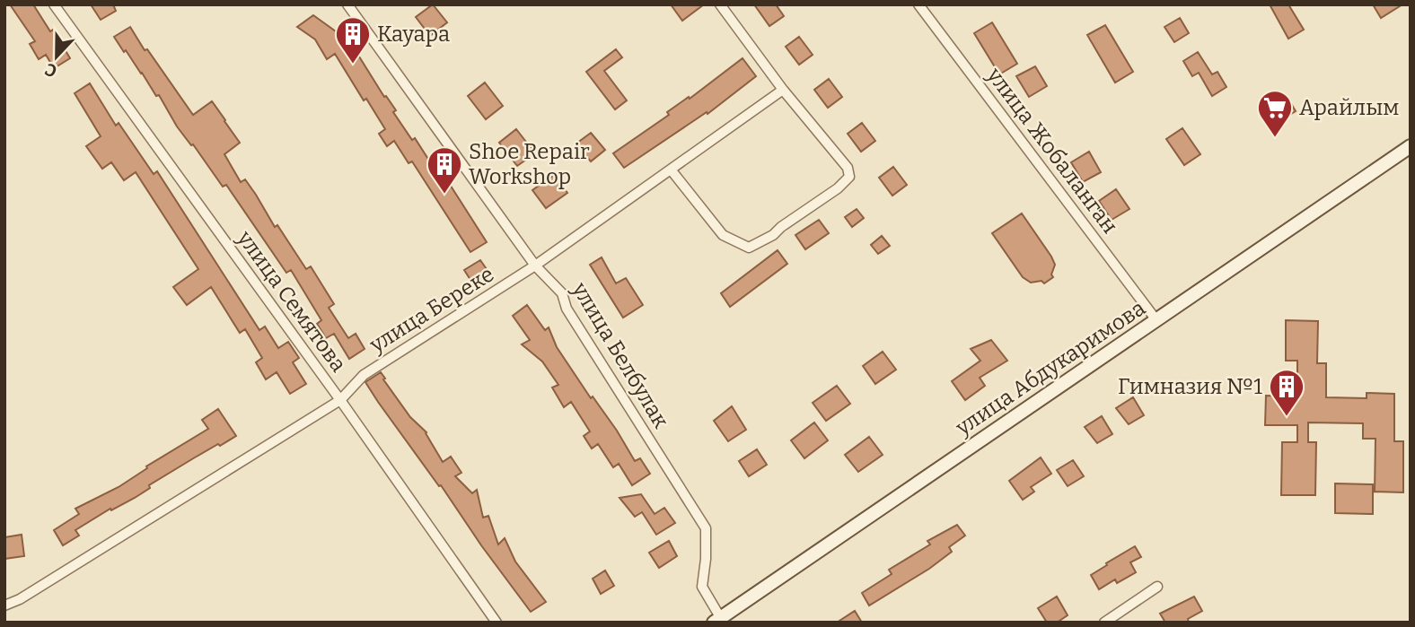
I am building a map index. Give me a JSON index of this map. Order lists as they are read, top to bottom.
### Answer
{
  "streets": {
    "main road": ["улица Абдукаримова"],
    "street": [
      "улица Жобаланган",
      "улица Семятова",
      "улица Береке",
      "улица Белбулак"
    ]
  },
  "crossings": [
    ["улица Жобаланган", "улица Абдукаримова"],
    ["улица Семятова", "улица Береке"],
    ["улица Береке", "улица Белбулак"],
    ["улица Белбулак", "улица Абдукаримова"]
  ],
  "places": {
    "building": ["Кауара", "Shoe Repair Workshop", "Гимназия №1"],
    "supermarket": ["Арайлым"]
  },
  "north": "bottom"
}
